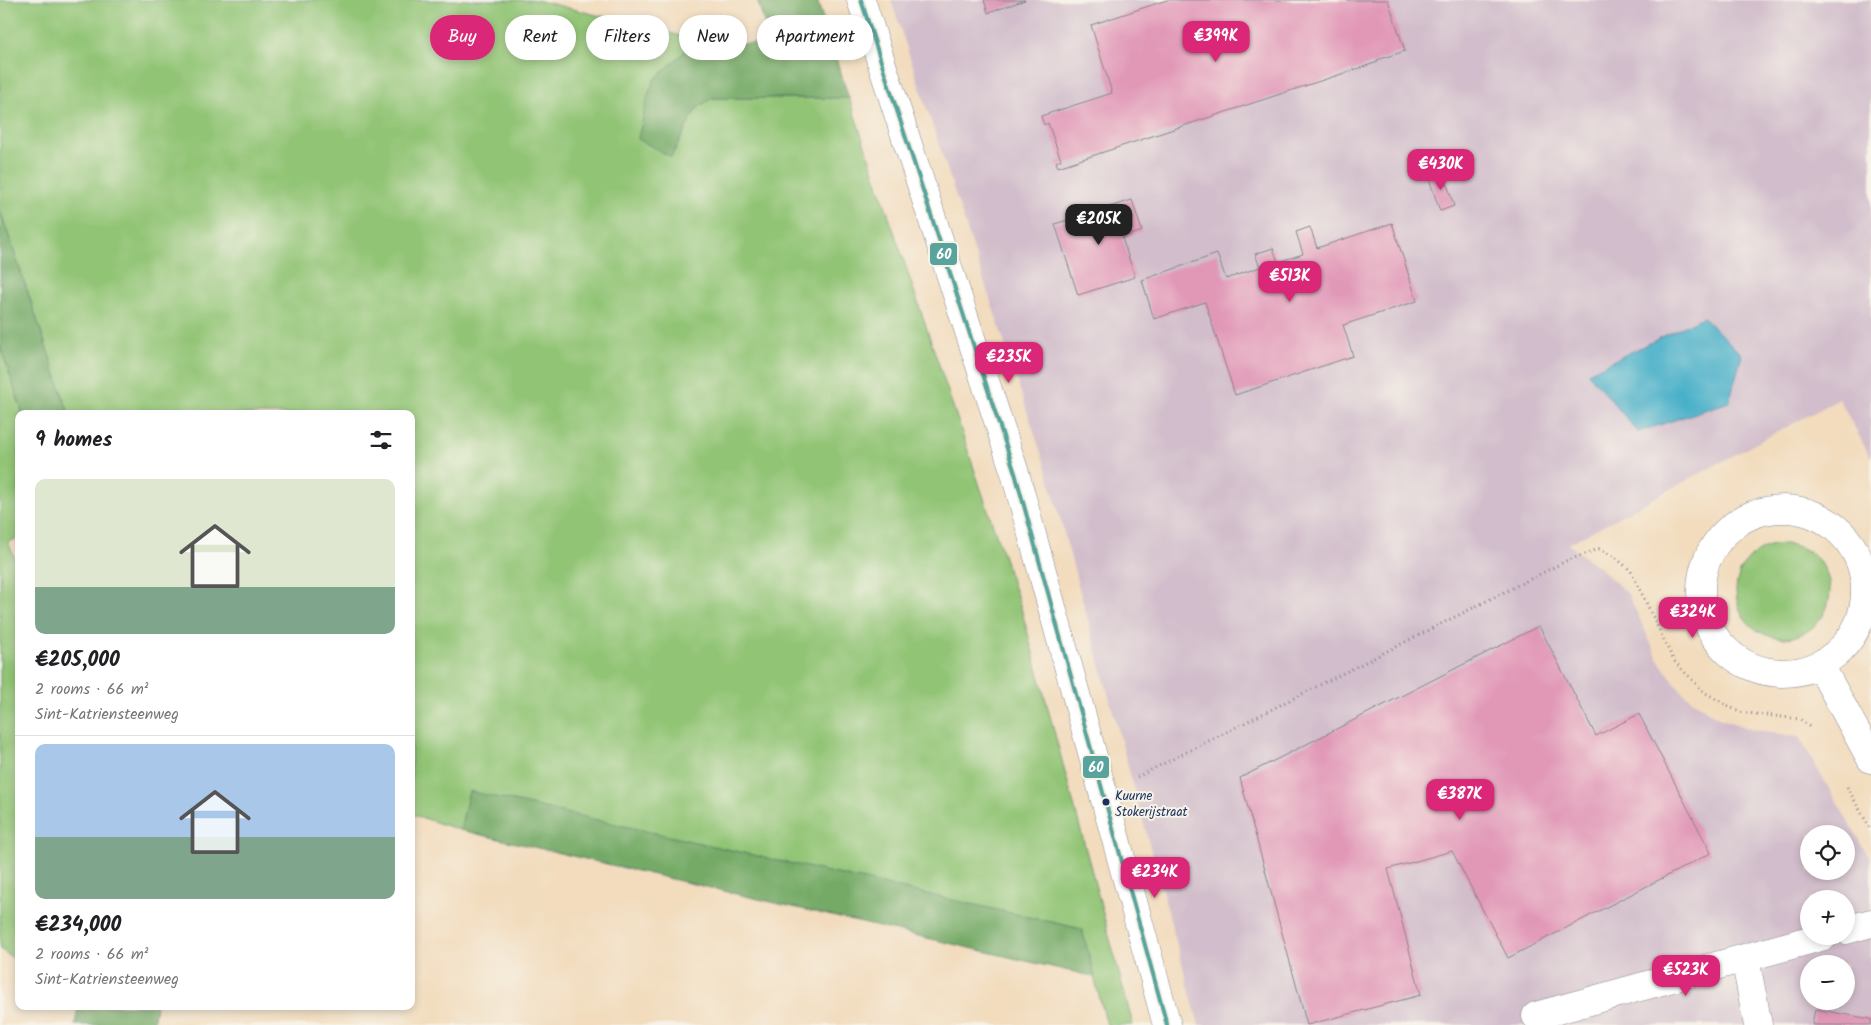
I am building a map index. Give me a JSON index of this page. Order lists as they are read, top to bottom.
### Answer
{
  "places": ["Kuurne Stokerijstraat"],
  "lines": ["transit line 60"],
  "page": {
    "chip": [
      "Buy",
      "Rent",
      "Filters",
      "New",
      "Apartment"
    ],
    "price": [
      "€399K",
      "€430K",
      "€205K",
      "€513K",
      "€235K",
      "€324K",
      "€387K",
      "€234K",
      "€523K"
    ],
    "heading": "9 homes",
    "list": [
      {
        "name": "€205,000",
        "note": "2 rooms · 66 m² · Sint-Katriensteenweg"
      },
      {
        "name": "€234,000",
        "note": "2 rooms · 66 m² · Sint-Katriensteenweg"
      }
    ],
    "map_buttons": ["+", "−"]
  }
}
